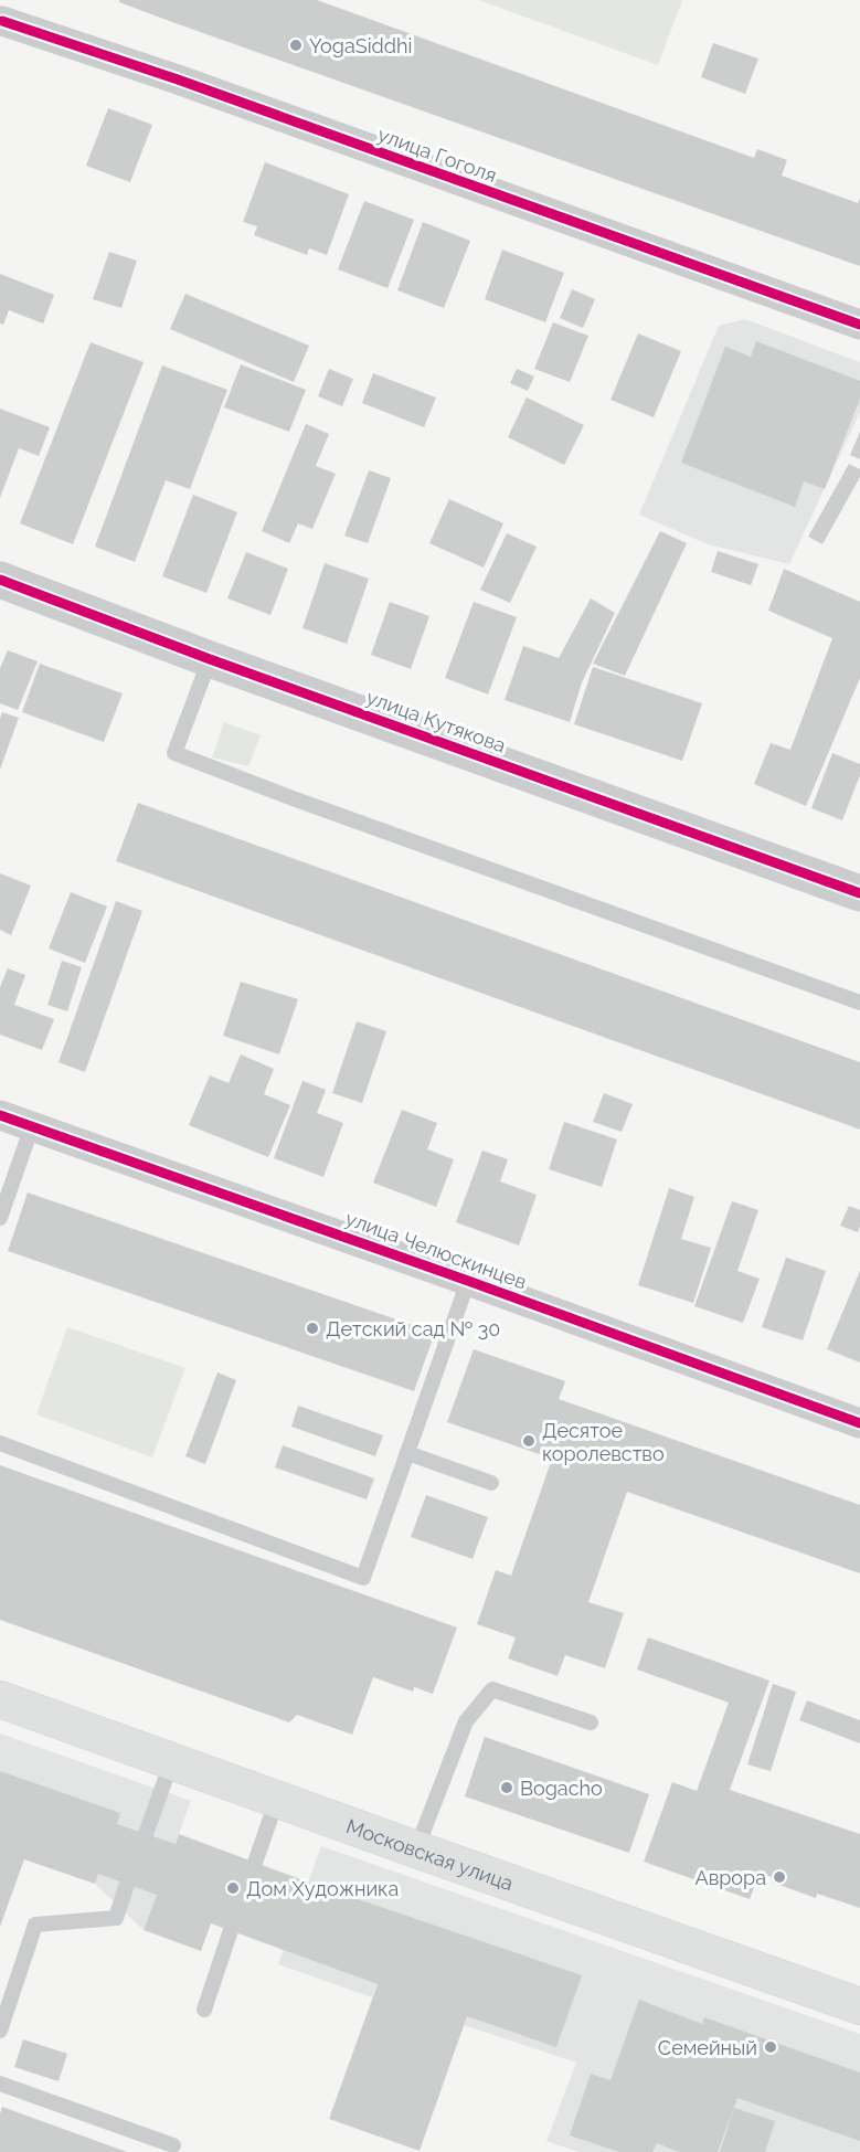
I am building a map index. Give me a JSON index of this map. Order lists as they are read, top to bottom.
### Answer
{
  "streets": {
    "main road": ["Московская улица"],
    "street": ["улица Гоголя", "улица Кутякова", "улица Челюскинцев"]
  },
  "places": [
    "YogaSiddhi",
    "Детский сад № 30",
    "Десятое королевство",
    "Bogacho",
    "Аврора",
    "Дом Художника",
    "Семейный"
  ]
}
